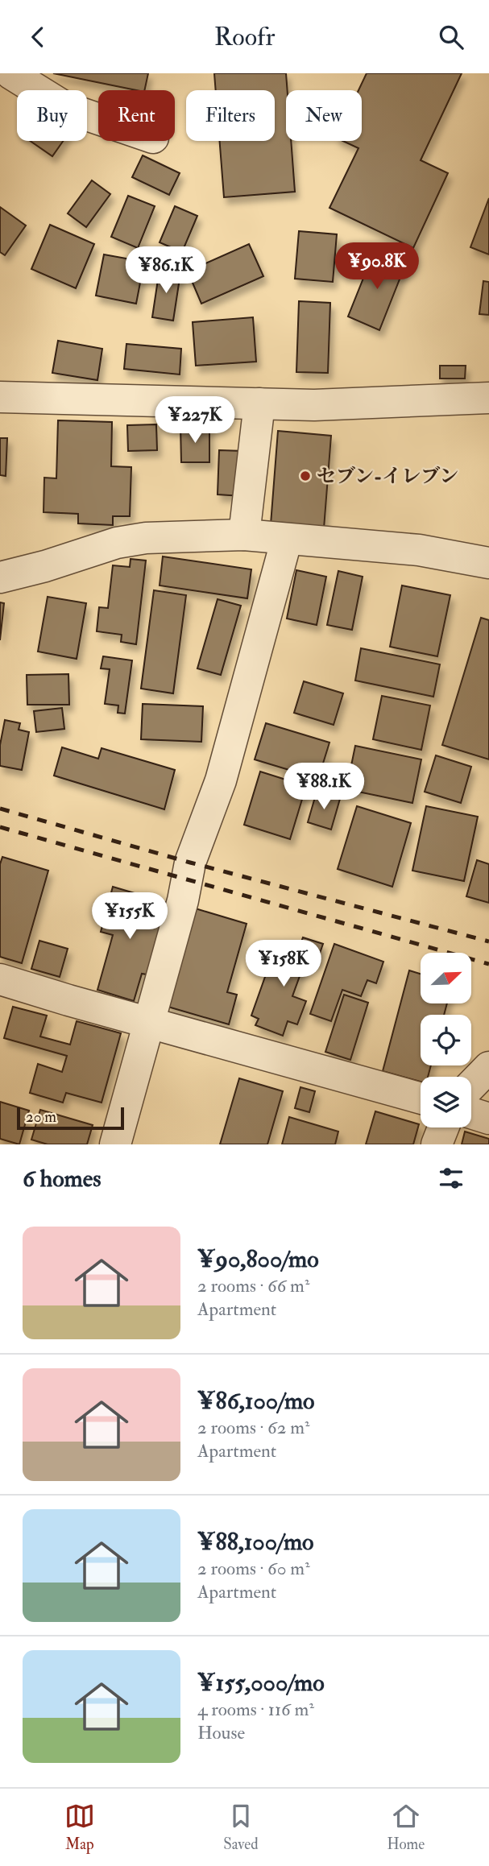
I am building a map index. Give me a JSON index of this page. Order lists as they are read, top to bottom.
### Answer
{
  "places": ["セブン-イレブン"],
  "scale_bar": "20 m",
  "north": "top right",
  "page": {
    "header": "Roofr",
    "chip": [
      "Buy",
      "Rent",
      "Filters",
      "New"
    ],
    "price": [
      "¥90.8K",
      "¥86.1K",
      "¥227K",
      "¥88.1K",
      "¥155K",
      "¥158K"
    ],
    "scale": "20 m",
    "heading": "6 homes",
    "list": [
      {
        "name": "¥90,800/mo",
        "note": "2 rooms · 66 m² · Apartment"
      },
      {
        "name": "¥86,100/mo",
        "note": "2 rooms · 62 m² · Apartment"
      },
      {
        "name": "¥88,100/mo",
        "note": "2 rooms · 60 m² · Apartment"
      },
      {
        "name": "¥155,000/mo",
        "note": "4 rooms · 116 m² · House"
      }
    ],
    "tabs": ["Map", "Saved", "Home"]
  }
}
